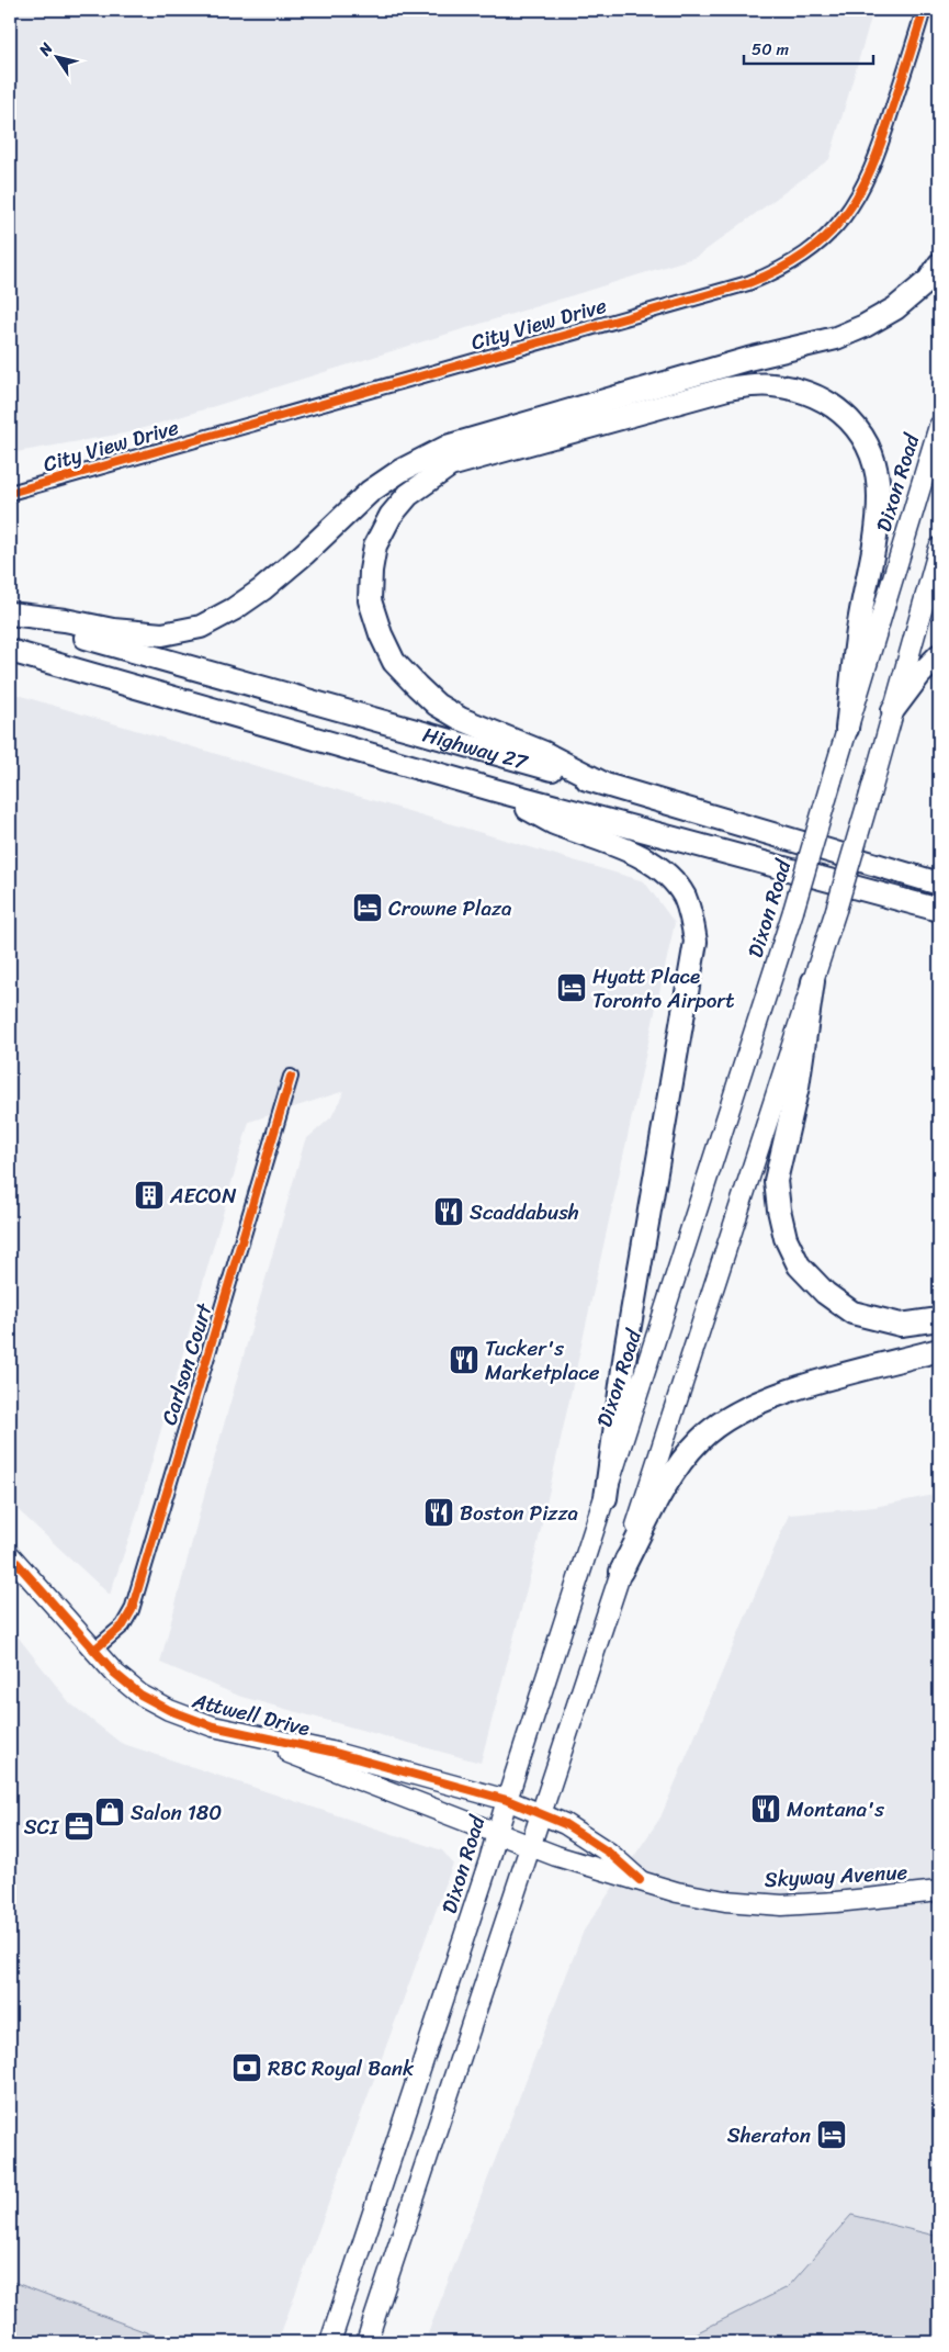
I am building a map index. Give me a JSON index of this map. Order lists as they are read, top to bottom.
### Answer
{
  "streets": {
    "main road": [
      "Dixon Road",
      "Highway 27",
      "Attwell Drive",
      "Skyway Avenue"
    ],
    "street": ["City View Drive", "Carlson Court"]
  },
  "crossings": [
    ["Dixon Road", "Attwell Drive"],
    ["Carlson Court", "Attwell Drive"],
    ["Attwell Drive", "Skyway Avenue"]
  ],
  "places": {
    "hotel": ["Crowne Plaza", "Hyatt Place Toronto Airport", "Sheraton"],
    "building": ["AECON"],
    "restaurant": [
      "Scaddabush",
      "Tucker's Marketplace",
      "Boston Pizza",
      "Montana's"
    ],
    "shop": ["Salon 180"],
    "office": ["SCI"],
    "bank": ["RBC Royal Bank"]
  },
  "scale_bar": "50 m",
  "north": "top left"
}
